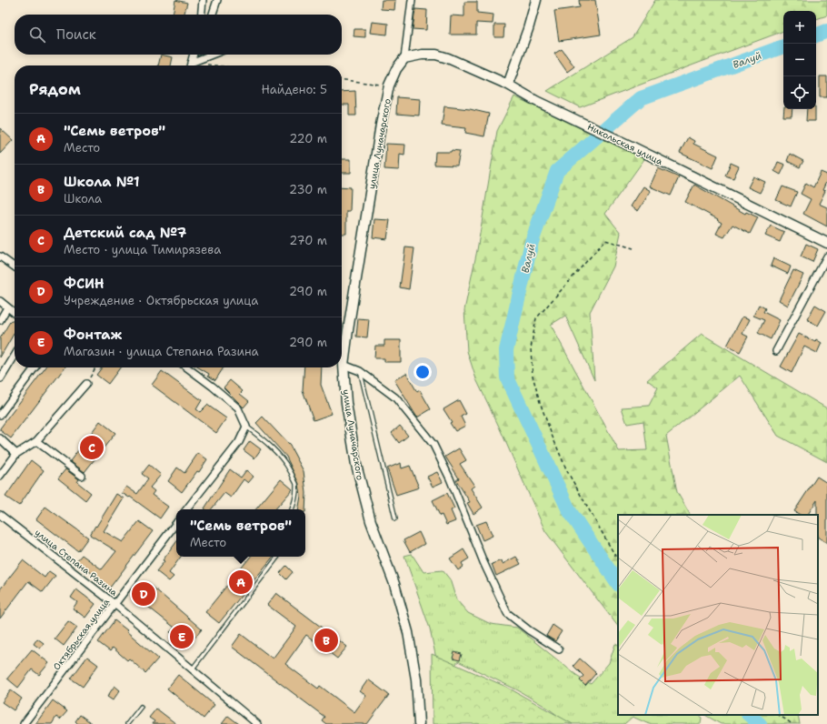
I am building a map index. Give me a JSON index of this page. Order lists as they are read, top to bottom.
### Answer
{
  "streets": {
    "main road": ["улица Луначарского", "Никольская улица"],
    "street": ["улица Степана Разина", "Октябрьская улица"]
  },
  "crossings": [
    ["улица Луначарского", "Никольская улица"],
    ["улица Степана Разина", "Октябрьская улица"]
  ],
  "water": ["Валуй"],
  "page": {
    "map_buttons": ["+", "−"],
    "search": "Поиск",
    "heading": ["Рядом", "Найдено: 5"],
    "list": [
      {
        "mark": "A",
        "name": "\"Семь ветров\"",
        "note": "Место",
        "value": "220 m"
      },
      {
        "mark": "B",
        "name": "Школа №1",
        "note": "Школа",
        "value": "230 m"
      },
      {
        "mark": "C",
        "name": "Детский сад №7",
        "note": "Место · улица Тимирязева",
        "value": "270 m"
      },
      {
        "mark": "D",
        "name": "ФСИН",
        "note": "Учреждение · Октябрьская улица",
        "value": "290 m"
      },
      {
        "mark": "E",
        "name": "Фонтаж",
        "note": "Магазин · улица Степана Разина",
        "value": "290 m"
      }
    ],
    "pins": [
      "C",
      "A",
      "D",
      "E",
      "B"
    ],
    "popup": ["\"Семь ветров\"", "Место"]
  }
}
